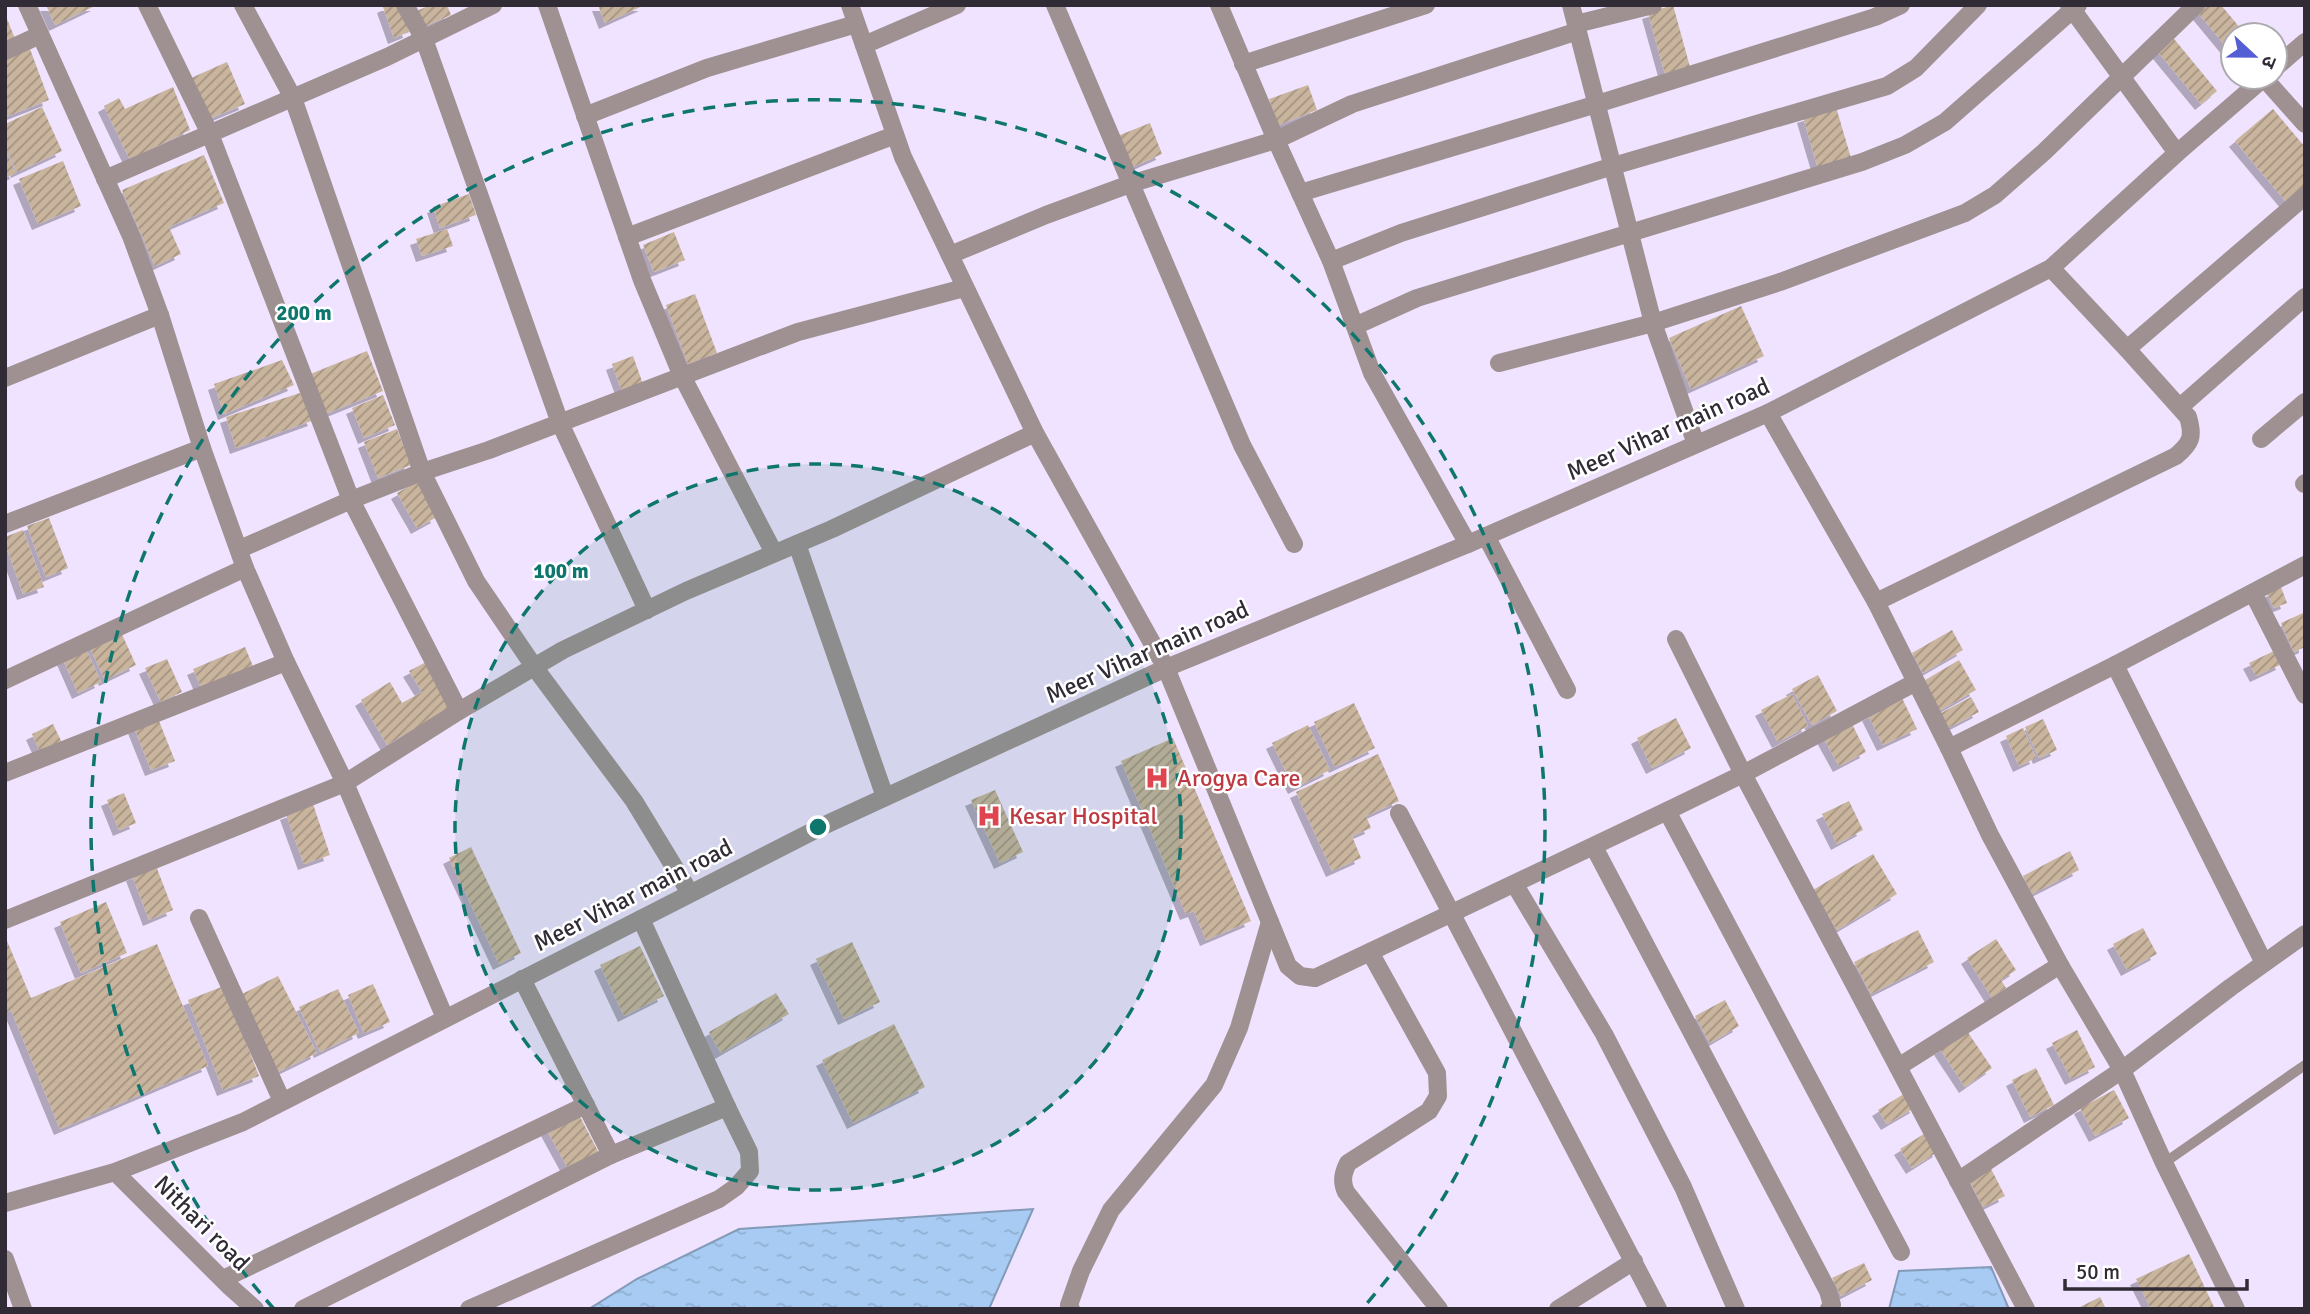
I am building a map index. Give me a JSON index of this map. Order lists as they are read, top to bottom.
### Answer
{
  "streets": {
    "street": ["Meer Vihar main road", "Nithari road"]
  },
  "crossings": [
    ["Meer Vihar main road", "Nithari road"]
  ],
  "places": {
    "hospital": ["Arogya Care", "Kesar Hospital"]
  },
  "scale_bar": "50 m",
  "north": "right",
  "rings": ["200 m", "100 m"]
}
